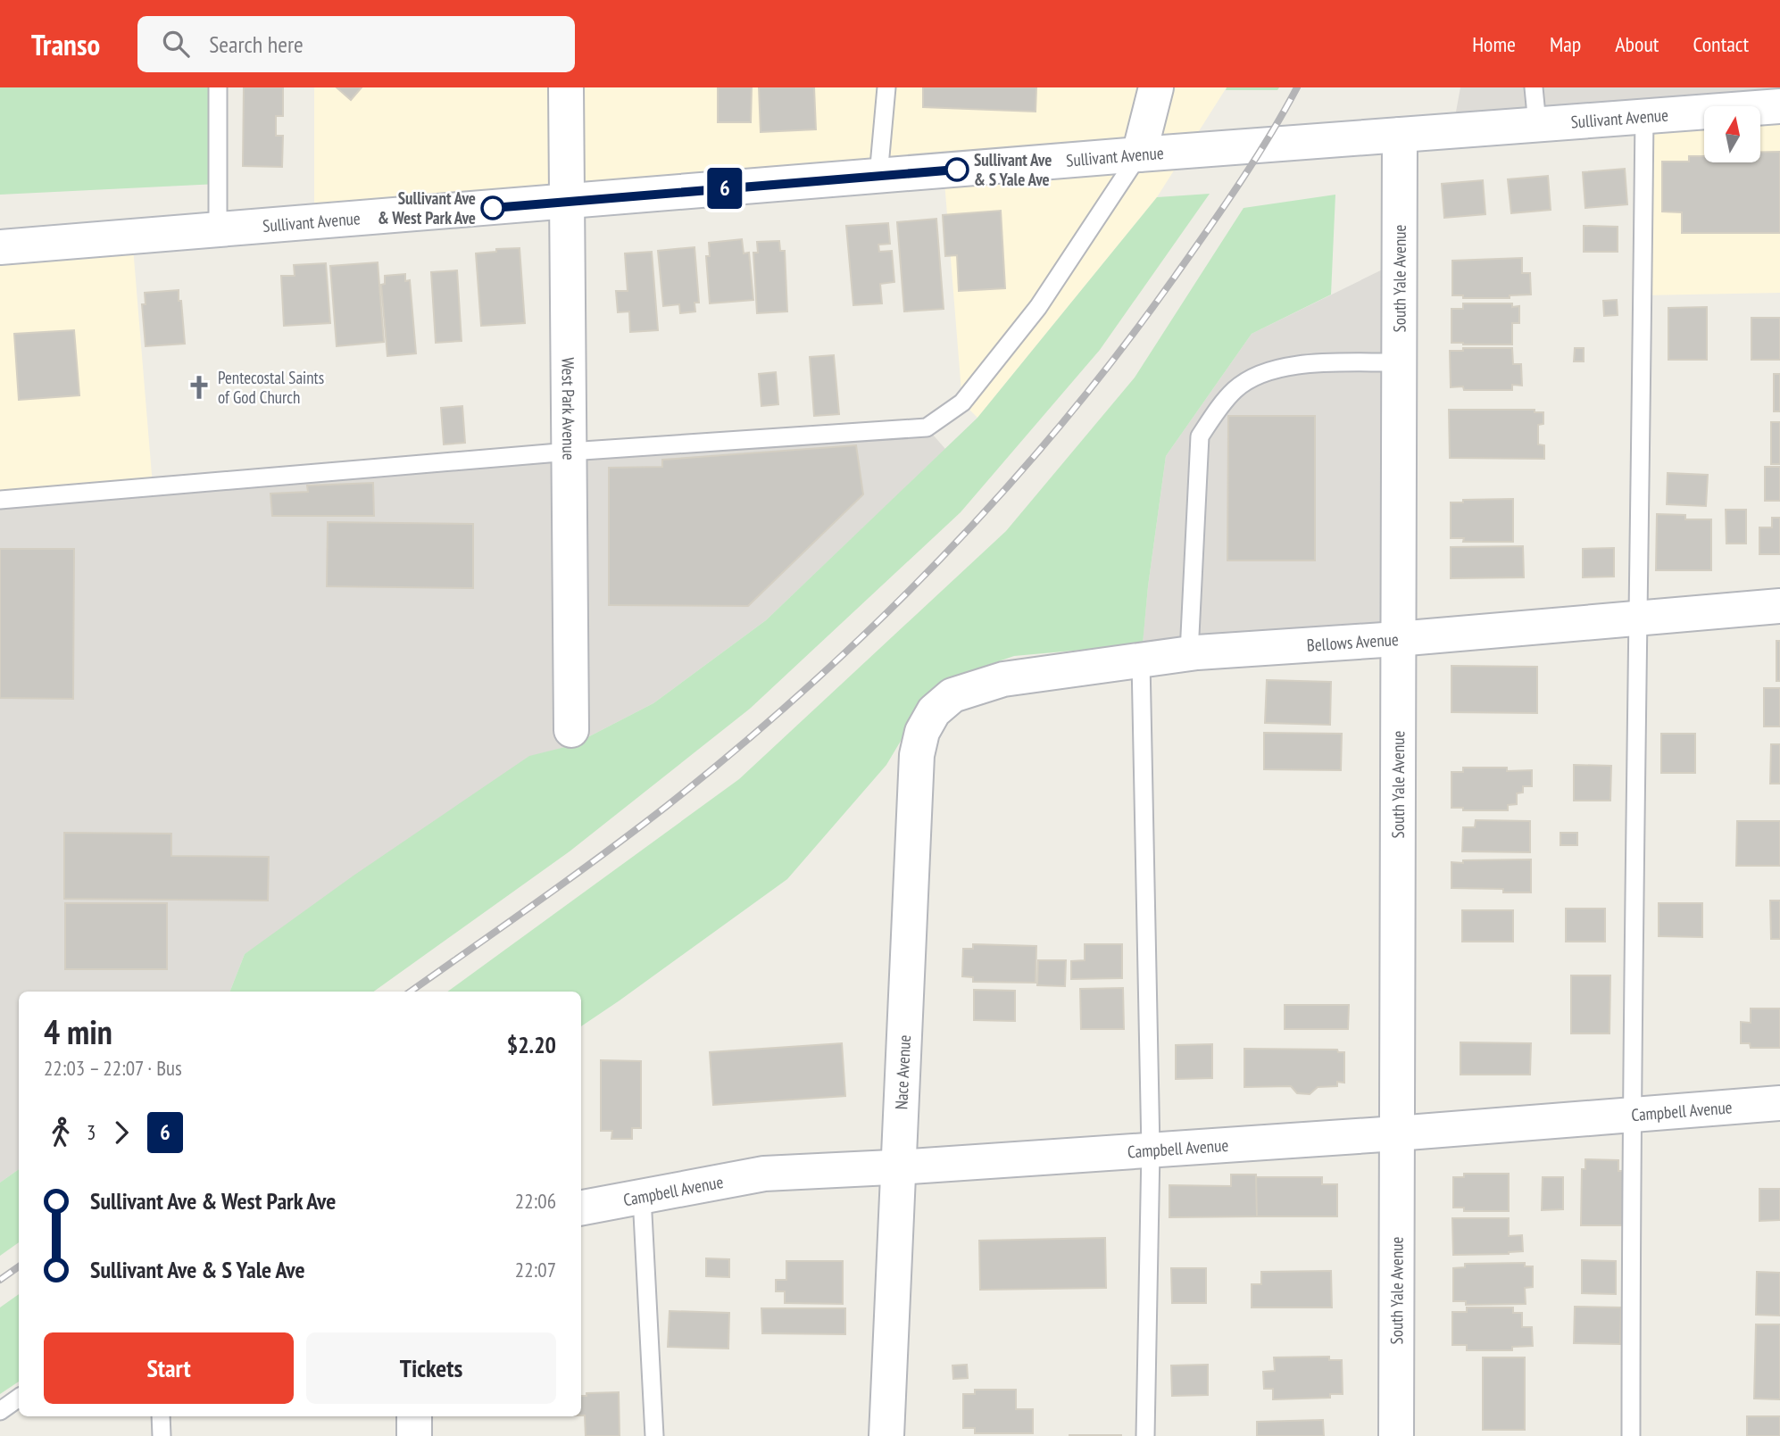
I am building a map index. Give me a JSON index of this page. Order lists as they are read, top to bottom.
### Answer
{
  "streets": {
    "street": [
      "Sullivant Avenue",
      "South Yale Avenue",
      "West Park Avenue",
      "Bellows Avenue",
      "Nace Avenue",
      "Campbell Avenue"
    ]
  },
  "crossings": [
    ["Sullivant Avenue", "South Yale Avenue"],
    ["Sullivant Avenue", "West Park Avenue"],
    ["South Yale Avenue", "Bellows Avenue"],
    ["South Yale Avenue", "Campbell Avenue"],
    ["Bellows Avenue", "Nace Avenue"],
    ["Nace Avenue", "Campbell Avenue"]
  ],
  "places": {
    "other": ["Sullivant Ave & S Yale Ave", "Sullivant Ave & West Park Ave"],
    "church": ["Pentecostal Saints of God Church"]
  },
  "lines": ["bus line 6"],
  "north": "top",
  "page": {
    "header": "Transo",
    "search": "Search here",
    "nav": [
      "Home",
      "Map",
      "About",
      "Contact"
    ],
    "on_map": "6",
    "heading": ["4 min", "22:03 – 22:07 · Bus", "$2.20"],
    "legs": ["3", "6"],
    "list": [
      {
        "name": "Sullivant Ave & West Park Ave",
        "value": "22:06"
      },
      {
        "name": "Sullivant Ave & S Yale Ave",
        "value": "22:07"
      }
    ],
    "buttons": ["Start", "Tickets"]
  }
}
